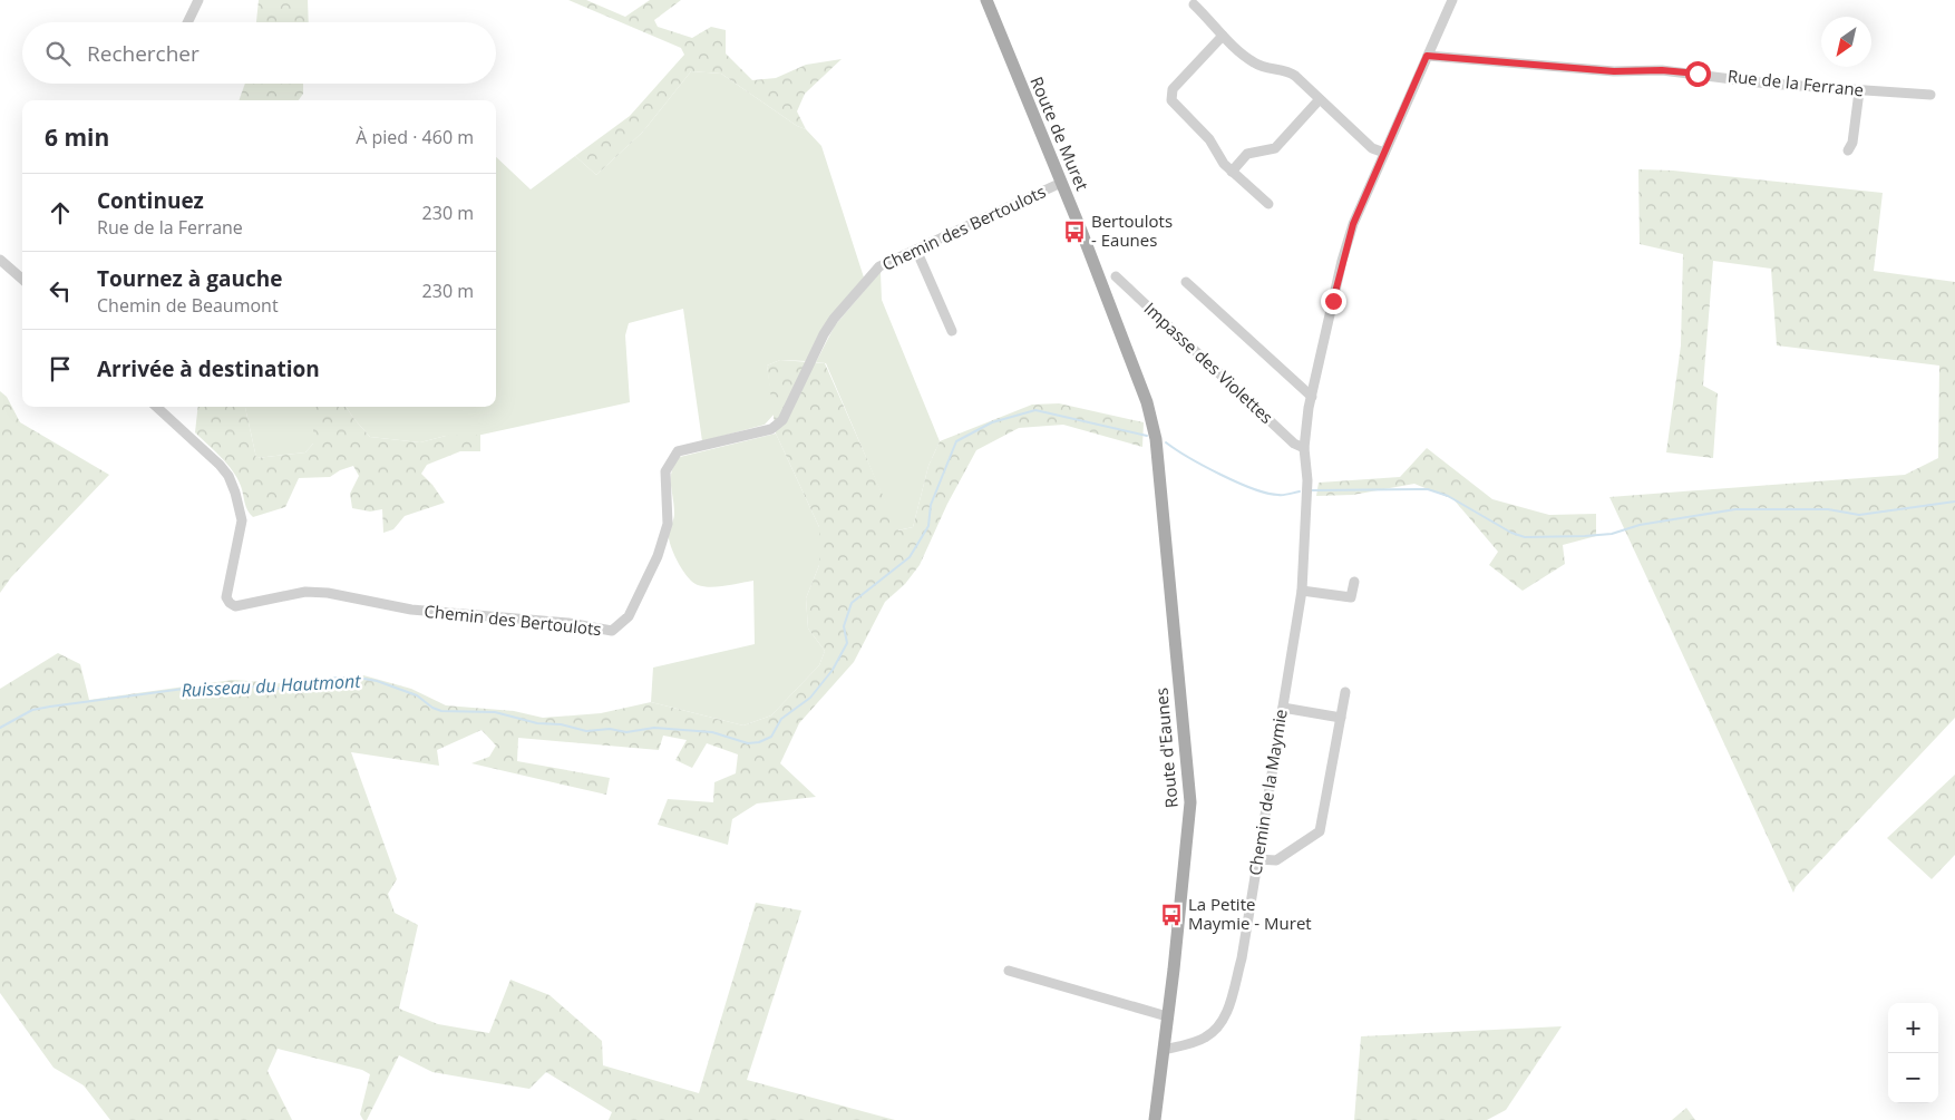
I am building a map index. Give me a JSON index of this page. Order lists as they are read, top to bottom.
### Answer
{
  "streets": {
    "main road": ["Route de Muret", "Route d'Eaunes"],
    "street": [
      "Rue de la Ferrane",
      "Chemin des Bertoulots",
      "Impasse des Violettes",
      "Chemin de la Maymie"
    ]
  },
  "crossings": [
    ["Rue de la Ferrane", "Chemin de la Maymie"],
    ["Route de Muret", "Chemin des Bertoulots"],
    ["Route de Muret", "Route d'Eaunes"],
    ["Impasse des Violettes", "Chemin de la Maymie"],
    ["Route d'Eaunes", "Chemin de la Maymie"]
  ],
  "water": ["Ruisseau du Hautmont"],
  "places": {
    "bus stop": ["Bertoulots - Eaunes", "La Petite Maymie - Muret"]
  },
  "north": "bottom left",
  "page": {
    "search": "Rechercher",
    "heading": ["6 min", "À pied · 460 m"],
    "list": [
      ["Continuez", "Rue de la Ferrane", "230 m"],
      ["Tournez à gauche", "Chemin de Beaumont", "230 m"],
      "Arrivée à destination"
    ],
    "map_buttons": ["+", "−"]
  }
}
